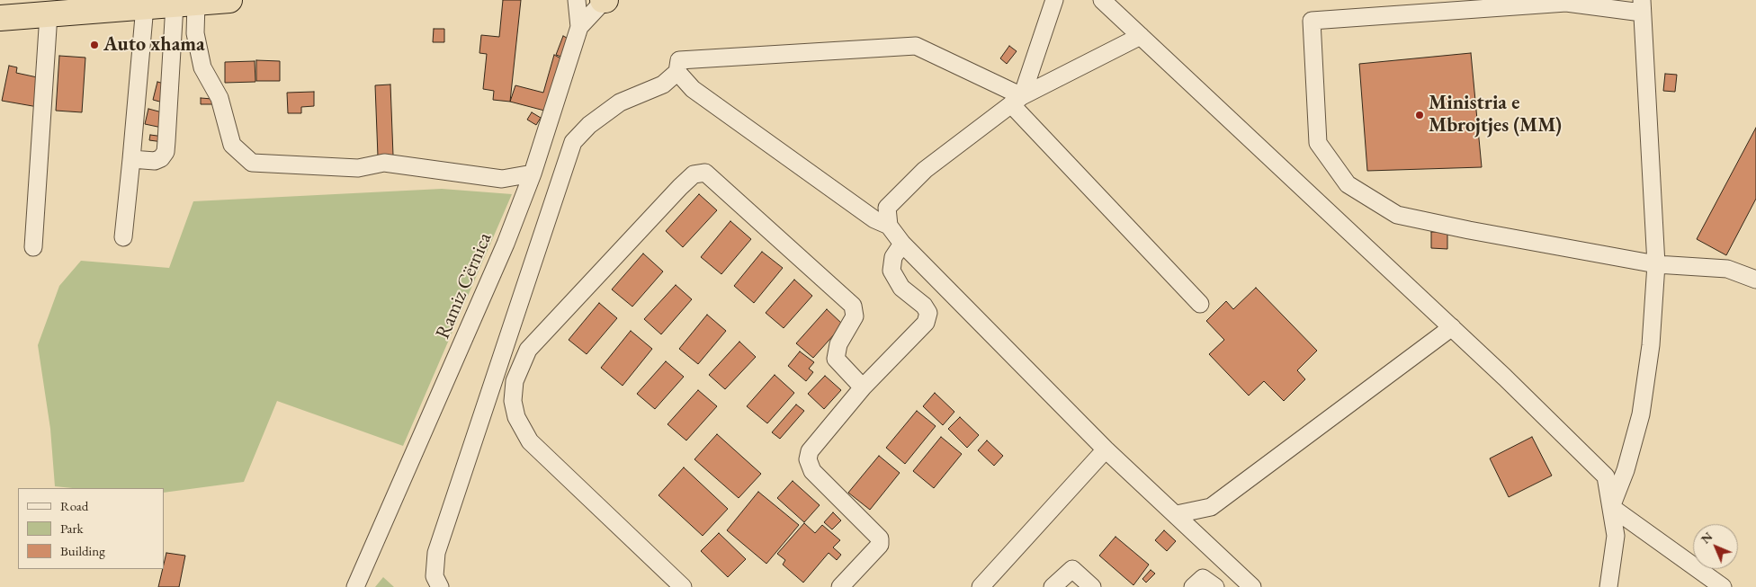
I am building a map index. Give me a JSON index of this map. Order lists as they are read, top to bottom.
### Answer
{
  "streets": {
    "street": ["Ramiz Cërnica"]
  },
  "places": ["Auto xhama", "Ministria e Mbrojtjes (MM)"],
  "legend": ["Road", "Park", "Building"],
  "north": "top left"
}
